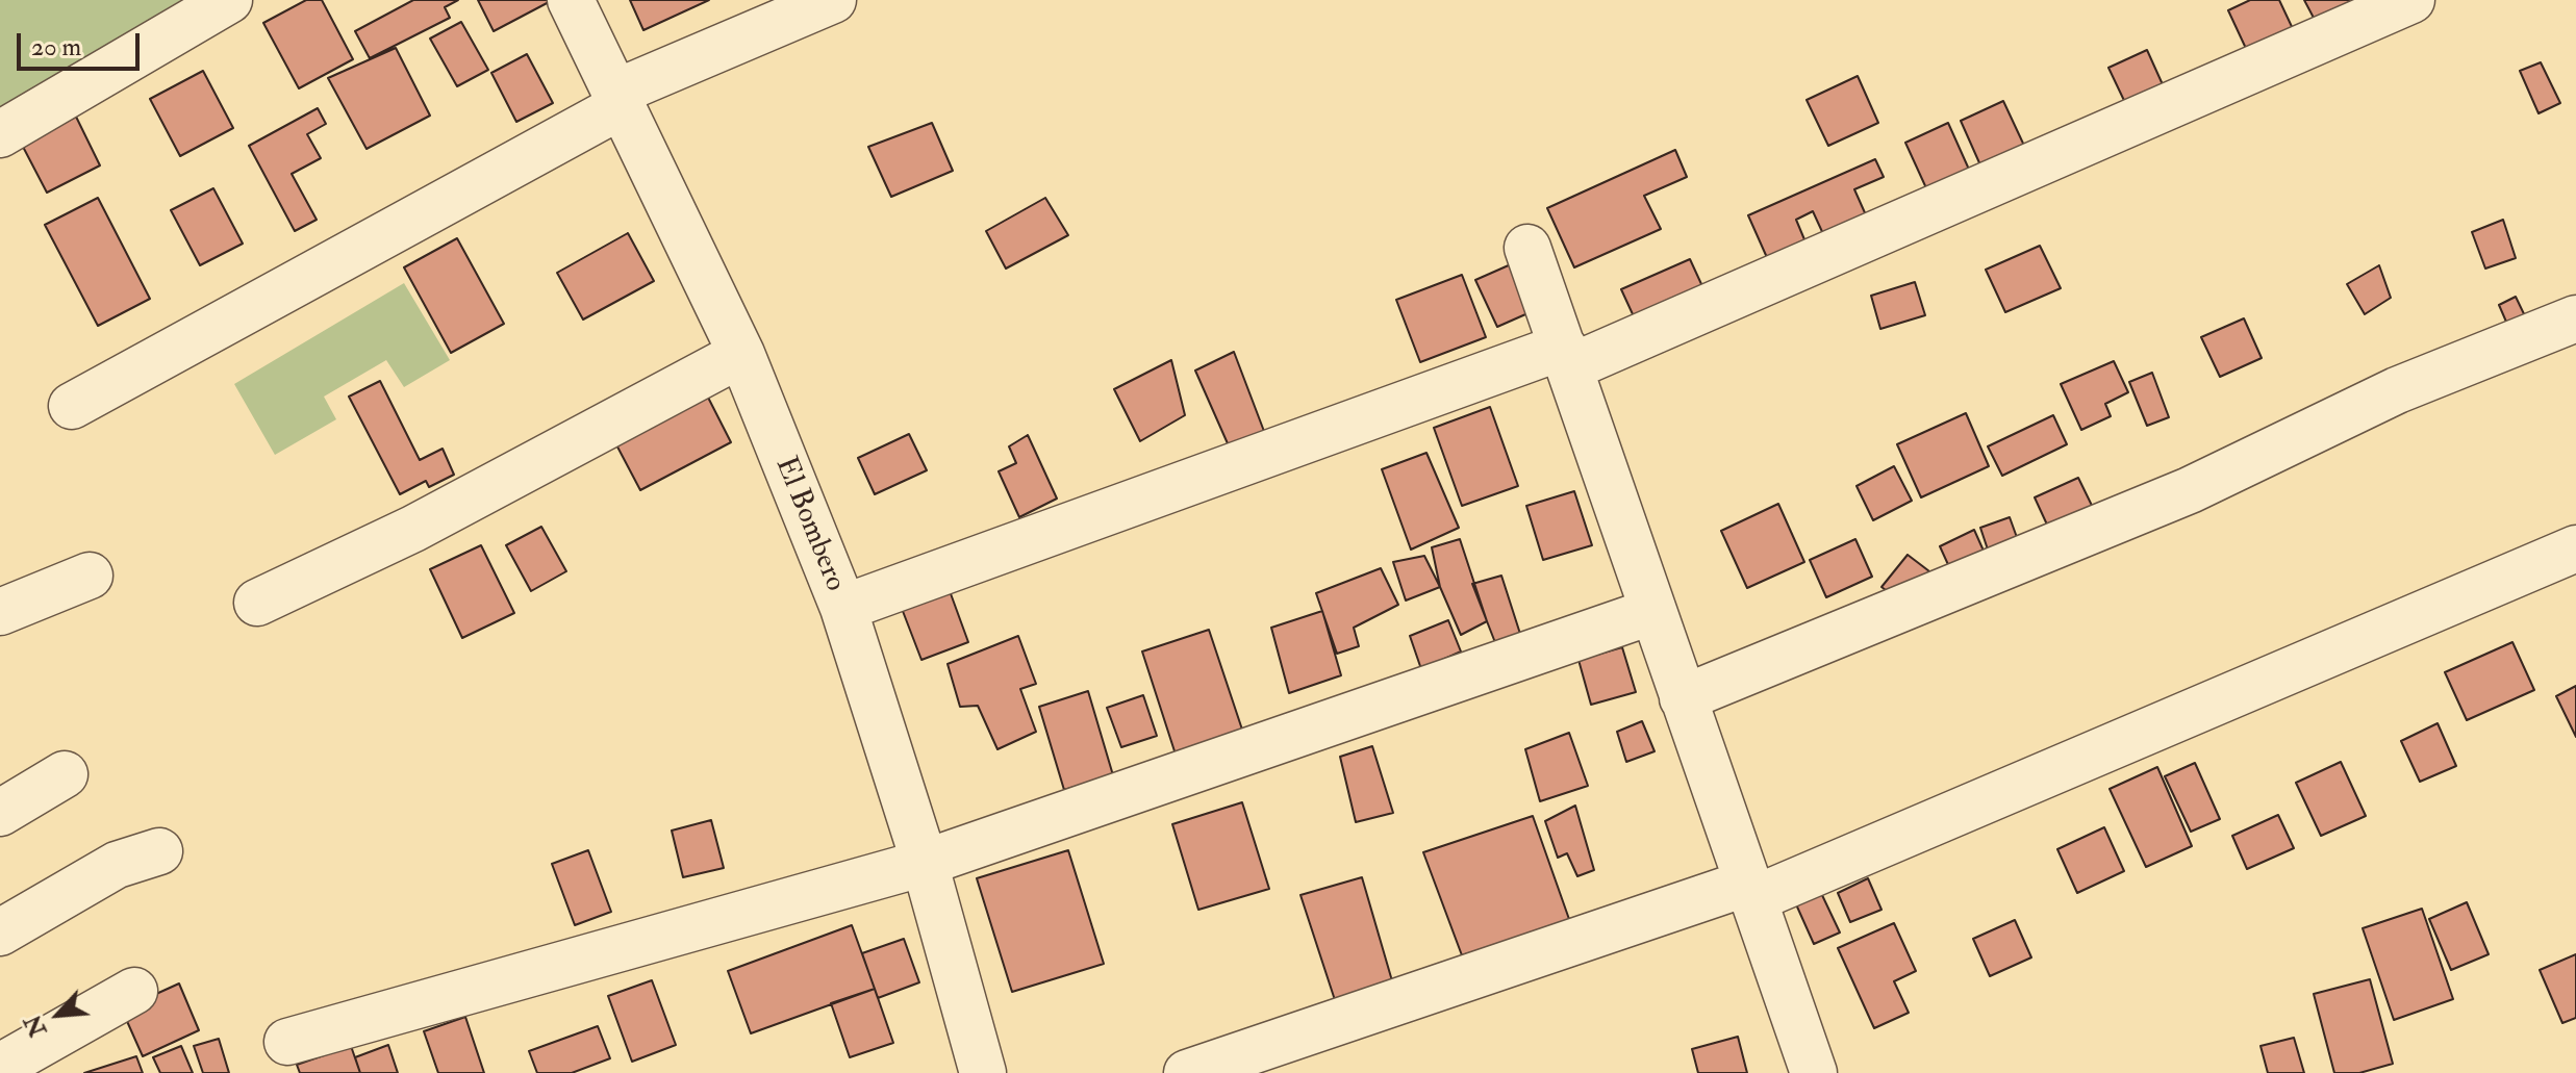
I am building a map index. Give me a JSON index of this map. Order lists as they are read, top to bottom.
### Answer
{
  "streets": {
    "street": ["El Bombero"]
  },
  "scale_bar": "20 m",
  "north": "bottom left"
}
